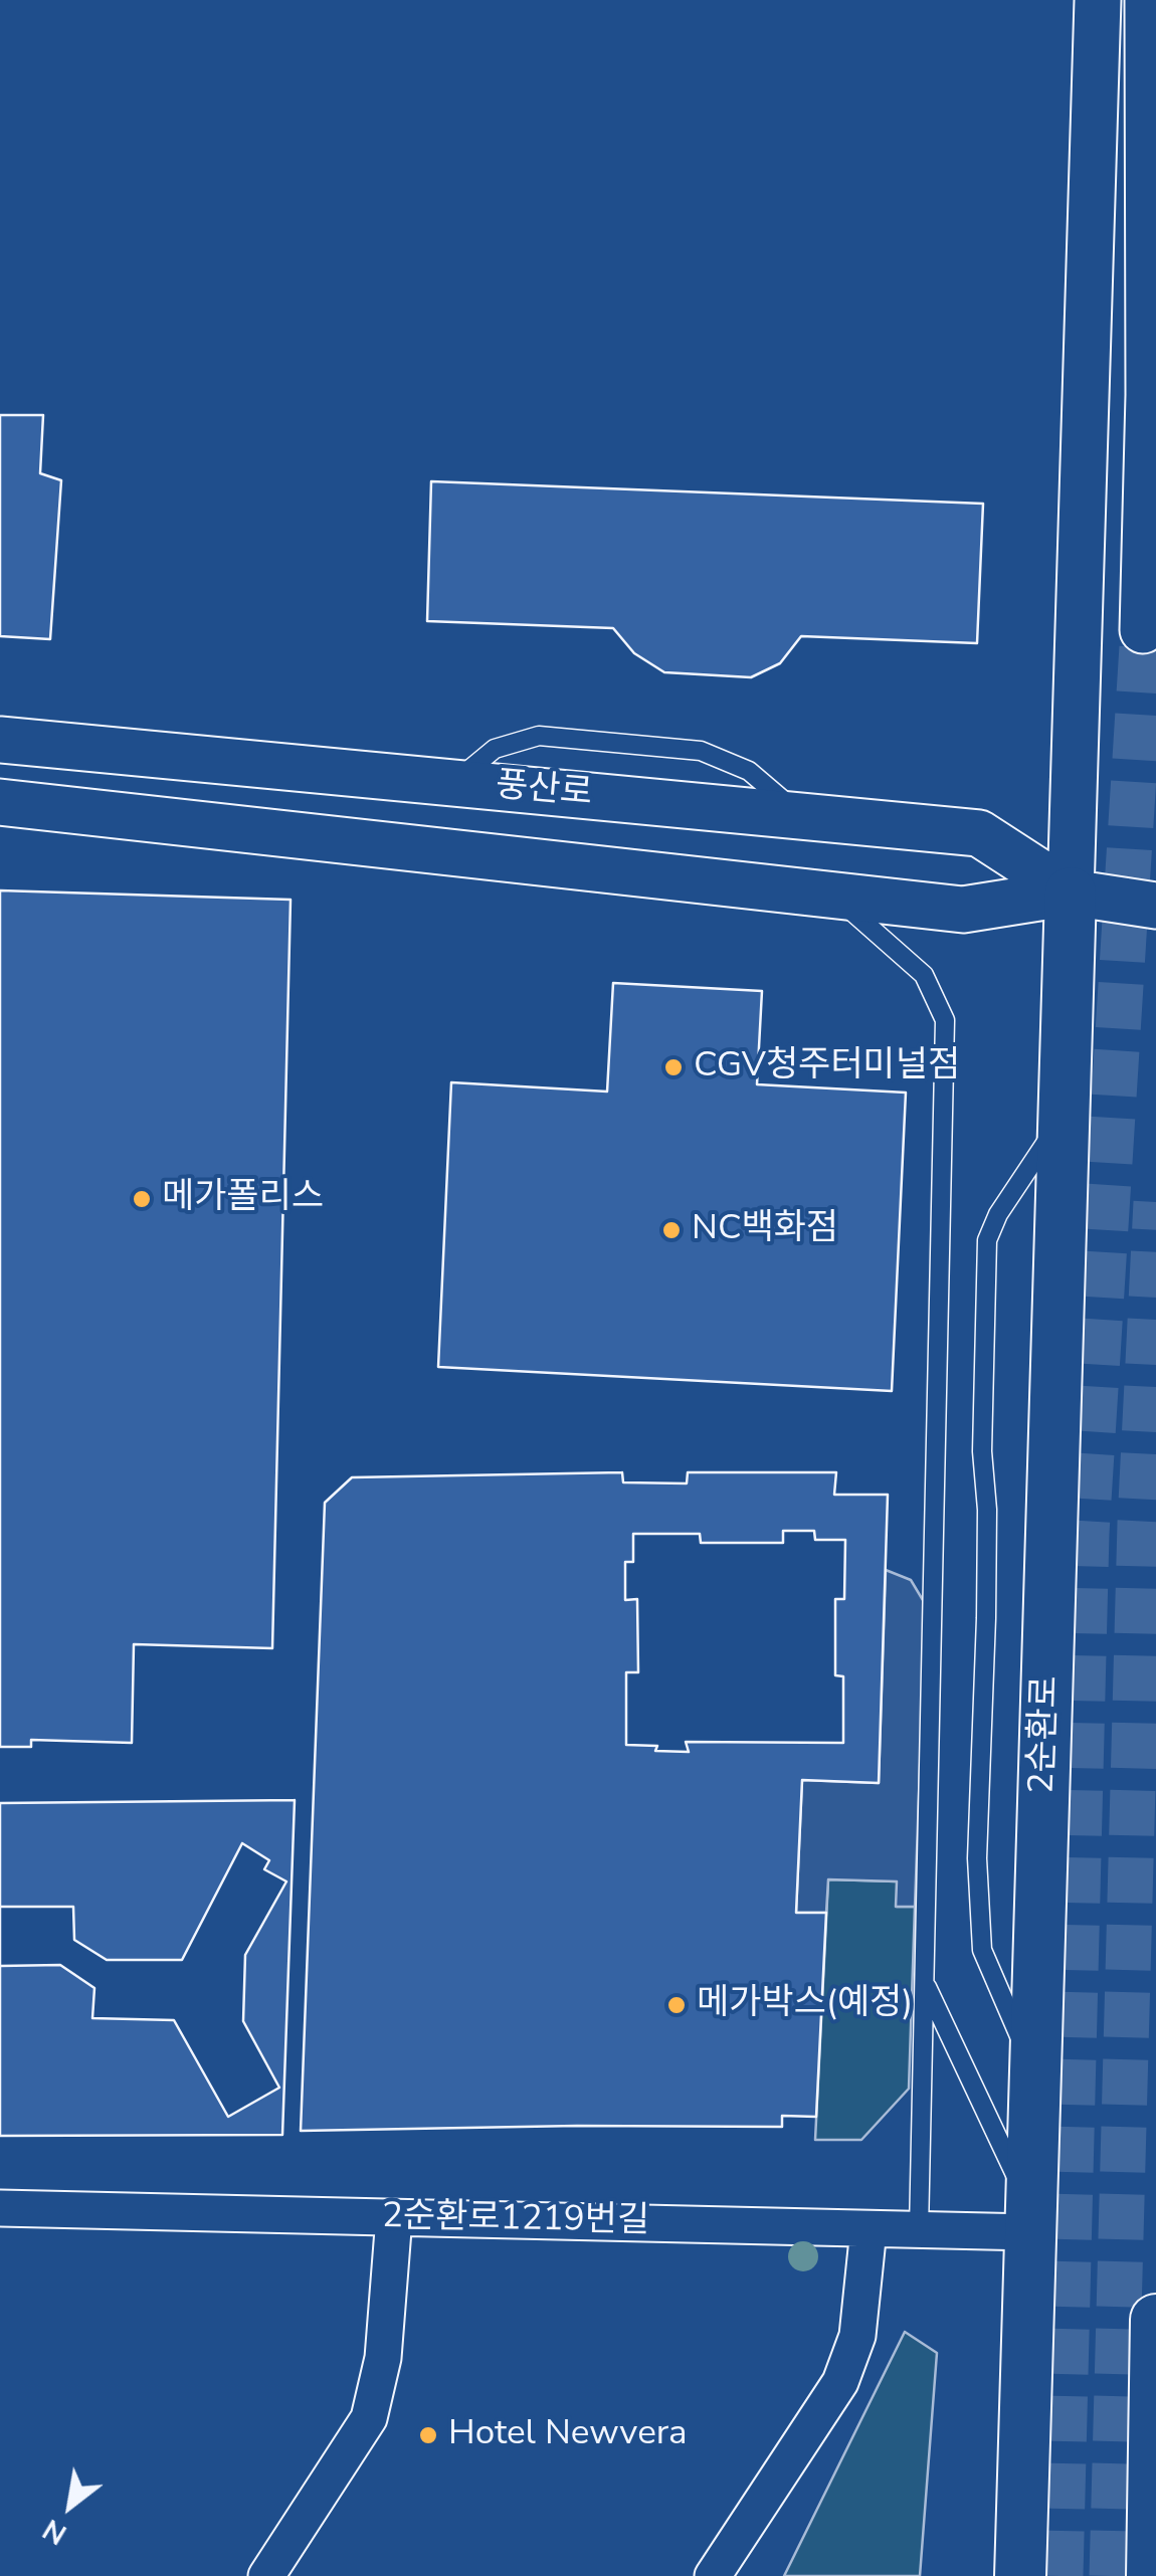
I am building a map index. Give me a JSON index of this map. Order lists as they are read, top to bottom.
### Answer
{
  "streets": {
    "main road": ["2순환로"],
    "street": ["풍산로", "2순환로1219번길"]
  },
  "crossings": [
    ["풍산로", "2순환로"],
    ["2순환로", "2순환로1219번길"]
  ],
  "places": [
    "CGV청주터미널점",
    "메가폴리스",
    "NC백화점",
    "메가박스(예정)",
    "Hotel Newvera"
  ],
  "north": "bottom left"
}
